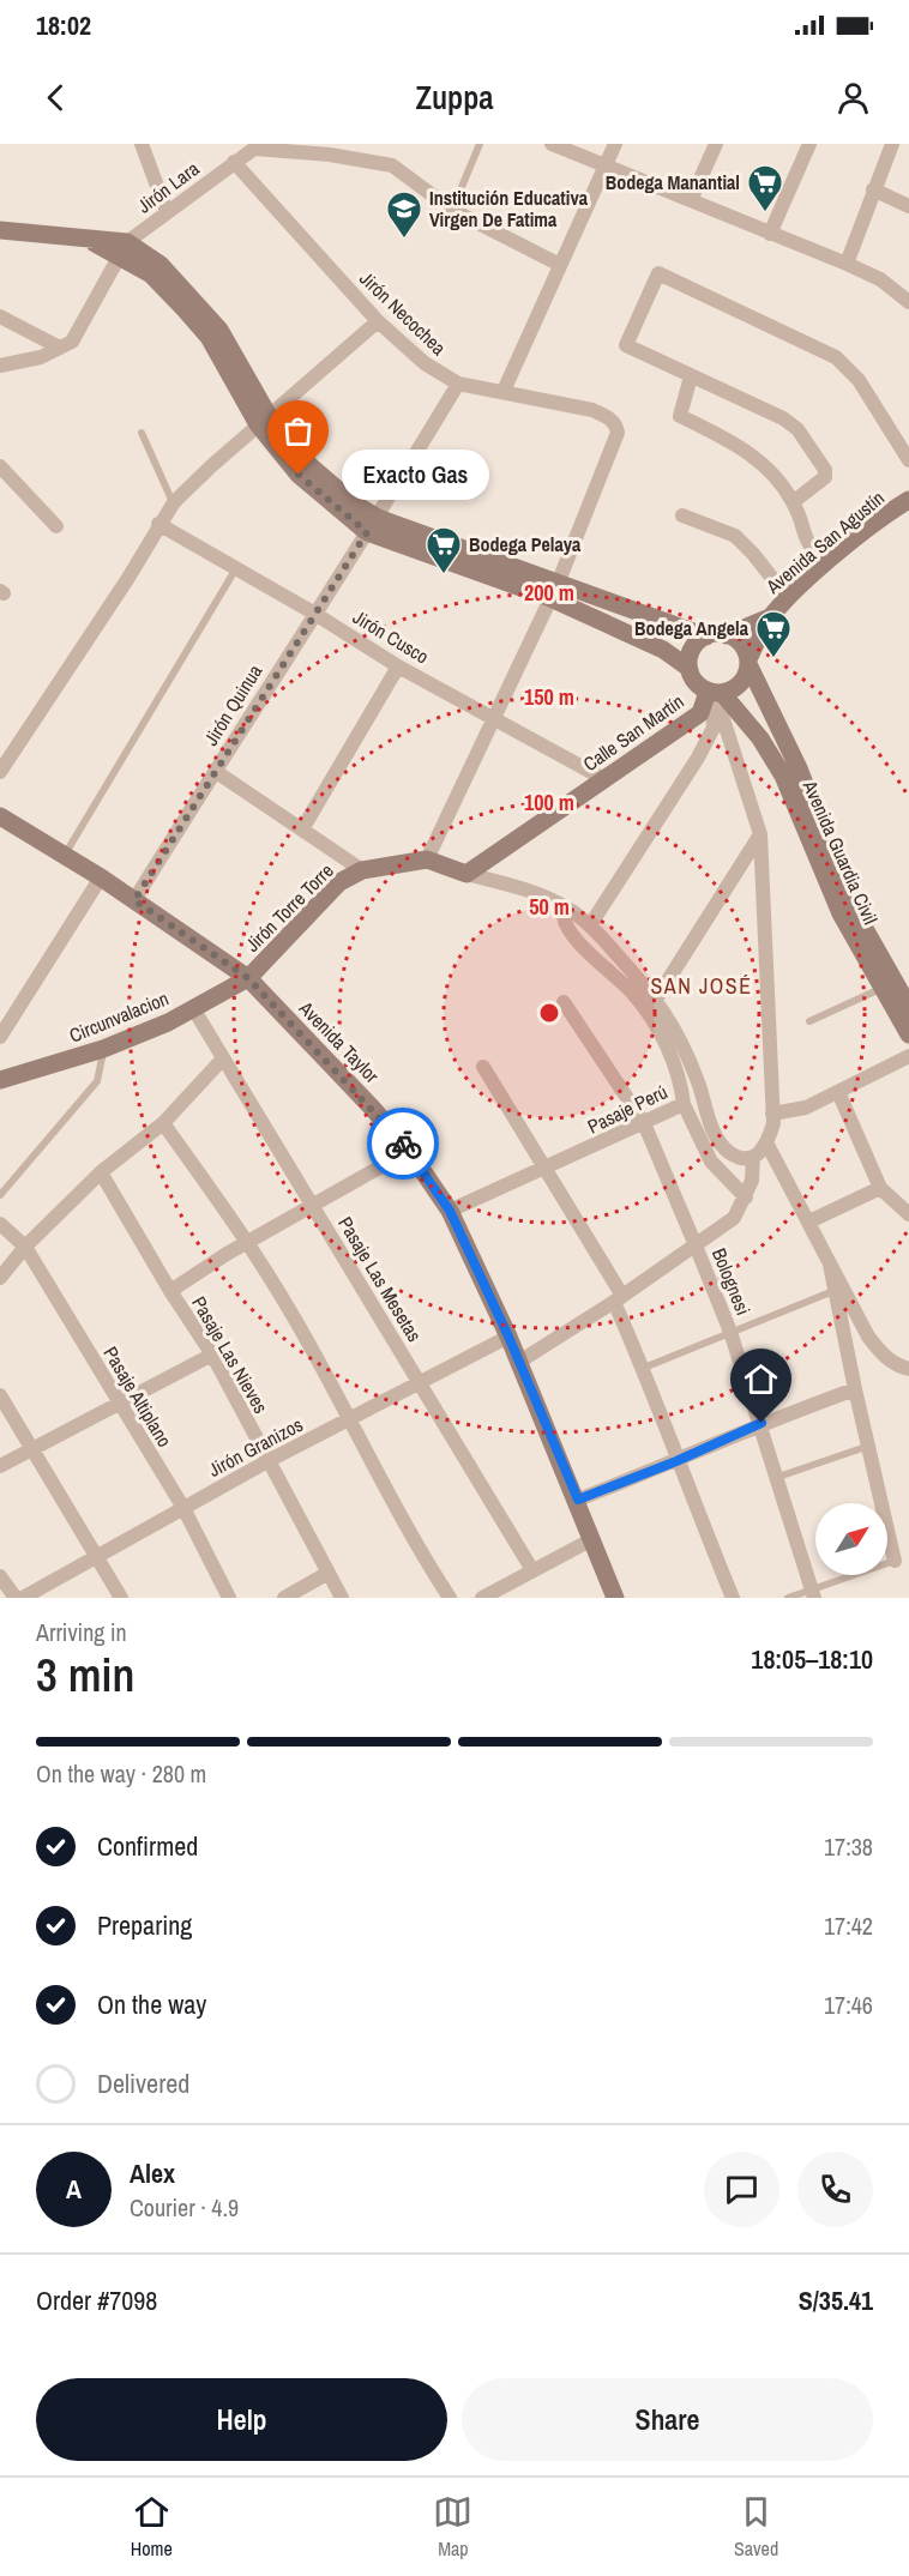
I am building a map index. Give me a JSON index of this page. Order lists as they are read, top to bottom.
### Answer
{
  "streets": {
    "street": [
      "Jirón Lara",
      "Jirón Necochea",
      "Avenida San Agustín",
      "Jirón Cusco",
      "Jirón Quinua",
      "Calle San Martín",
      "Avenida Guardia Civil",
      "Jirón Torre Torre",
      "Circunvalacion",
      "Avenida Taylor",
      "Pasaje Perú",
      "Pasaje Las Mesetas",
      "Bolognesi",
      "Pasaje Las Nieves",
      "Pasaje Altiplano",
      "Jirón Granizos"
    ]
  },
  "crossings": [
    ["Jirón Lara", "Jirón Necochea"],
    ["Jirón Necochea", "Jirón Quinua"],
    ["Avenida San Agustín", "Calle San Martín"],
    ["Avenida San Agustín", "Avenida Guardia Civil"],
    ["Jirón Cusco", "Jirón Quinua"],
    ["Jirón Cusco", "Calle San Martín"],
    ["Jirón Quinua", "Avenida Taylor"],
    ["Calle San Martín", "Avenida Guardia Civil"],
    ["Jirón Torre Torre", "Circunvalacion"],
    ["Jirón Torre Torre", "Avenida Taylor"],
    ["Circunvalacion", "Avenida Taylor"],
    ["Circunvalacion", "Pasaje Las Mesetas"],
    ["Avenida Taylor", "Pasaje Perú"],
    ["Avenida Taylor", "Jirón Granizos"],
    ["Pasaje Perú", "Bolognesi"],
    ["Pasaje Las Mesetas", "Jirón Granizos"],
    ["Pasaje Las Nieves", "Jirón Granizos"],
    ["Pasaje Altiplano", "Jirón Granizos"]
  ],
  "districts": ["SAN JOSÉ"],
  "places": {
    "supermarket": ["Bodega Manantial", "Bodega Pelaya", "Bodega Angela"],
    "school or university": ["Institución Educativa Virgen De Fatima"],
    "other": ["Exacto Gas"]
  },
  "north": "top right",
  "page": {
    "status": "18:02",
    "header": "Zuppa",
    "bubble": "Exacto Gas",
    "heading": ["3 min", "Arriving in", "18:05–18:10"],
    "panel": [
      "Alex",
      "Courier · 4.9",
      "Order #7098",
      "S/35.41"
    ],
    "bar": "On the way · 280 m",
    "list": [
      ["Confirmed", "17:38"],
      ["Preparing", "17:42"],
      ["On the way", "17:46"],
      "Delivered"
    ],
    "round": "A",
    "buttons": ["Help", "Share"],
    "tabs": ["Home", "Map", "Saved"]
  },
  "rings": [
    "200 m",
    "150 m",
    "100 m",
    "50 m"
  ]
}
